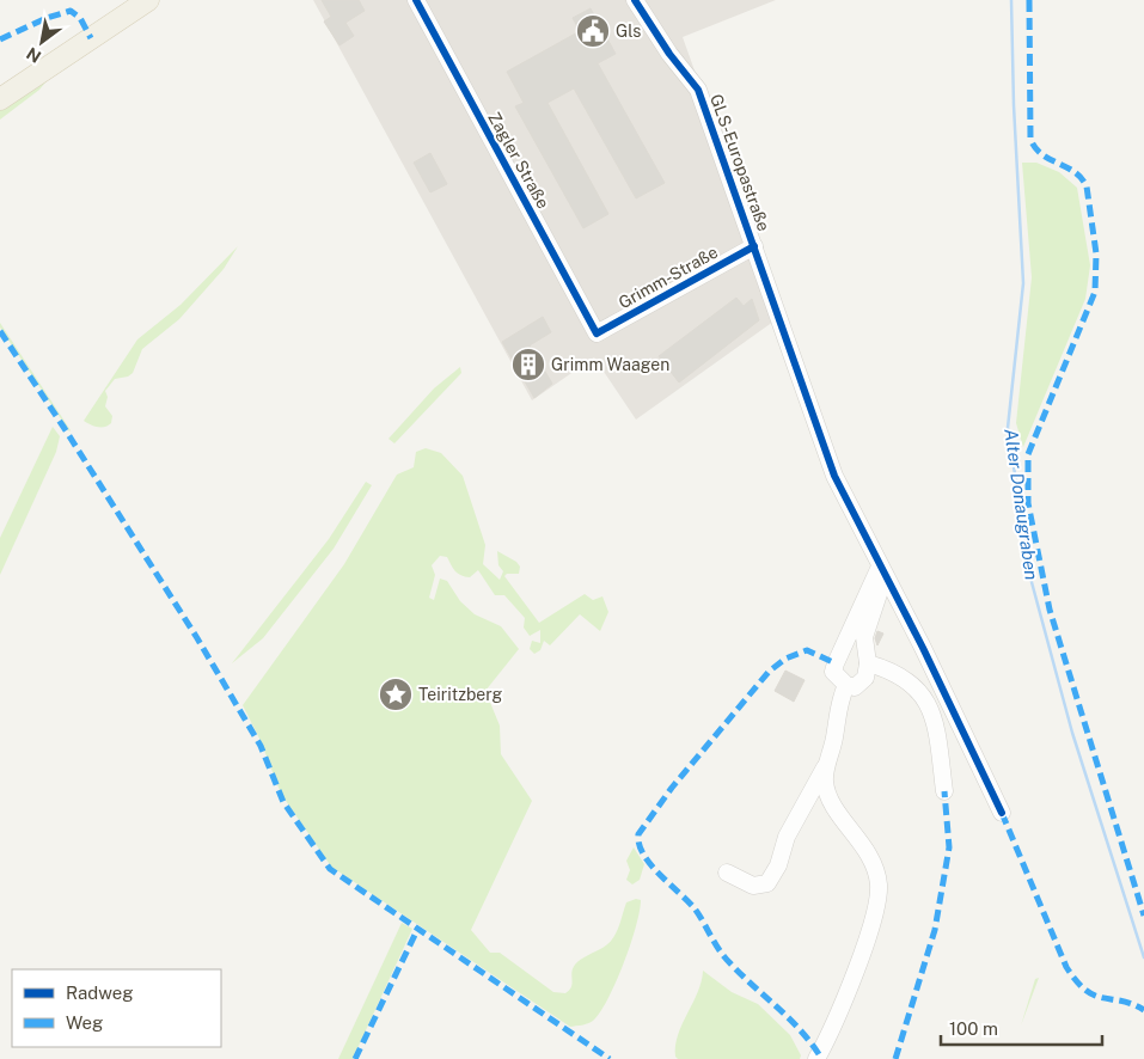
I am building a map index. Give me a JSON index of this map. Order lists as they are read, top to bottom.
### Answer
{
  "streets": {
    "street": ["Zagler Straße", "GLS-Europastraße", "Grimm-Straße"]
  },
  "crossings": [
    ["Zagler Straße", "Grimm-Straße"],
    ["GLS-Europastraße", "Grimm-Straße"]
  ],
  "water": ["Alter Donaugraben"],
  "places": {
    "public building": ["Gls"],
    "building": ["Grimm Waagen"],
    "place": ["Teiritzberg"]
  },
  "legend": ["Radweg", "Weg"],
  "scale_bar": "100 m",
  "north": "bottom left"
}
